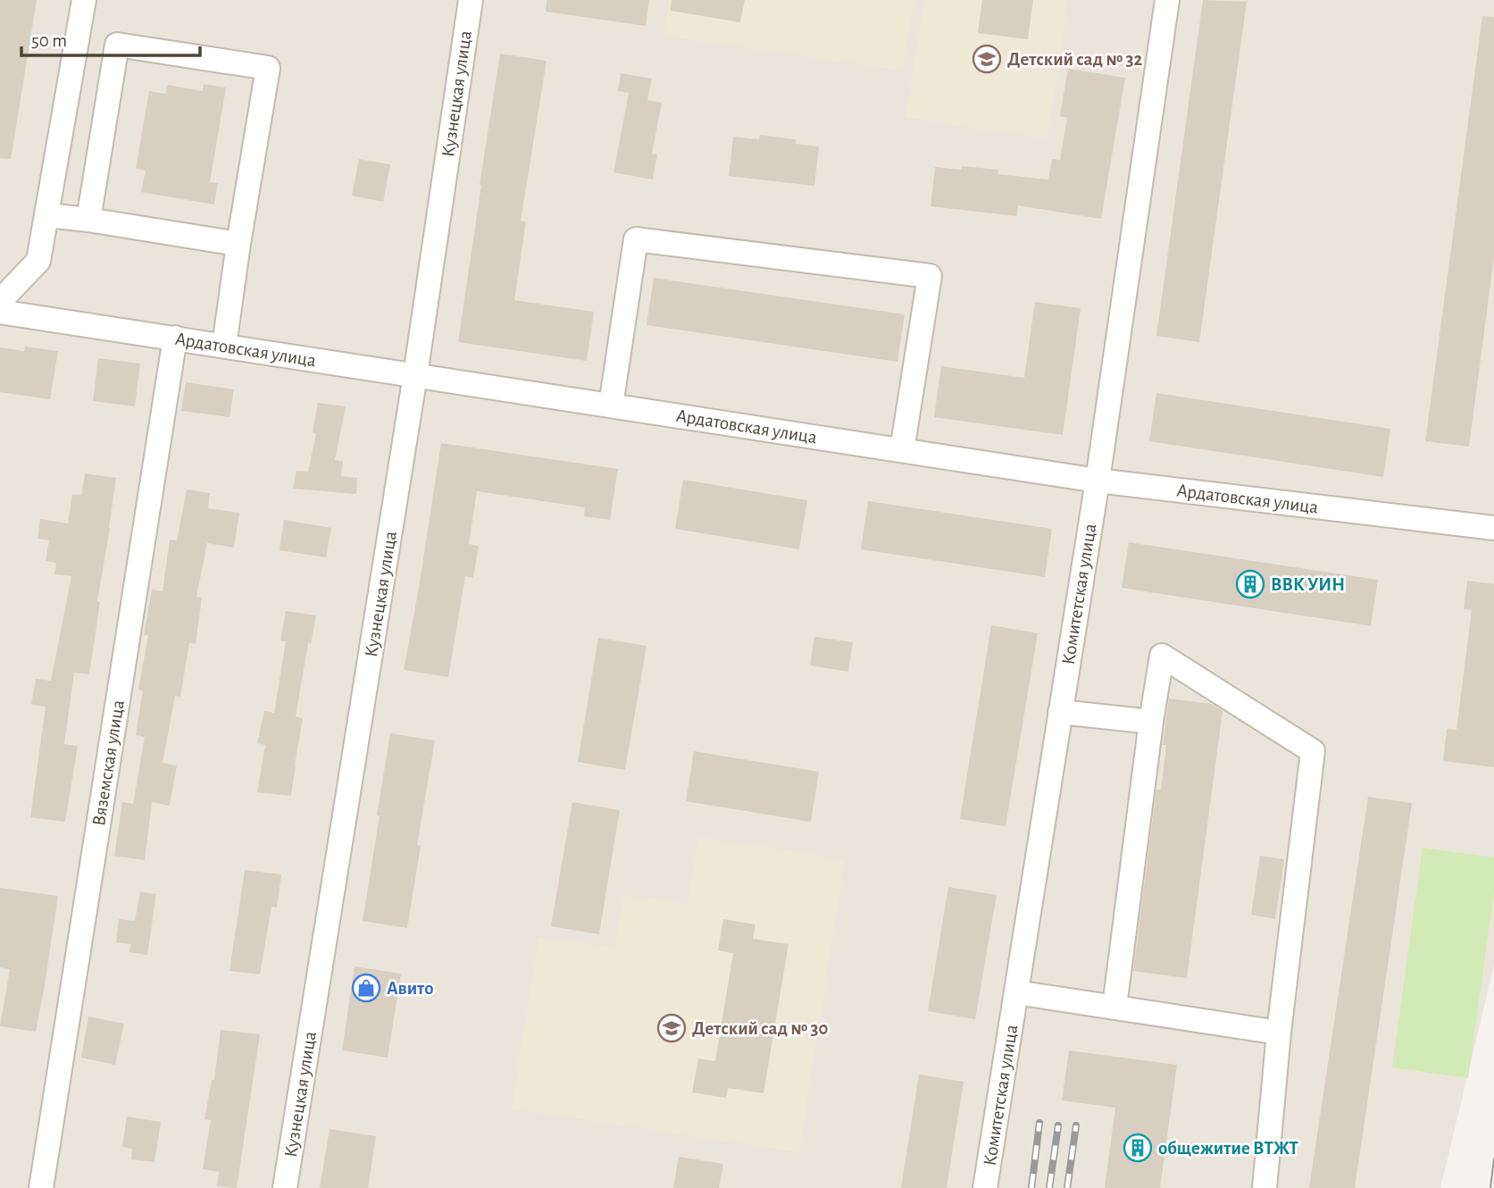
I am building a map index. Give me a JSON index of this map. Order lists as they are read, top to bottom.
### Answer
{
  "streets": {
    "street": [
      "Кузнецкая улица",
      "Ардатовская улица",
      "Комитетская улица",
      "Вяземская улица"
    ]
  },
  "crossings": [
    ["Кузнецкая улица", "Ардатовская улица"],
    ["Ардатовская улица", "Комитетская улица"],
    ["Ардатовская улица", "Вяземская улица"]
  ],
  "places": {
    "school or university": ["Детский сад № 32", "Детский сад № 30"],
    "building": ["ВВК УИН", "общежитие ВТЖТ"],
    "shop": ["Авито"]
  },
  "scale_bar": "50 m"
}
